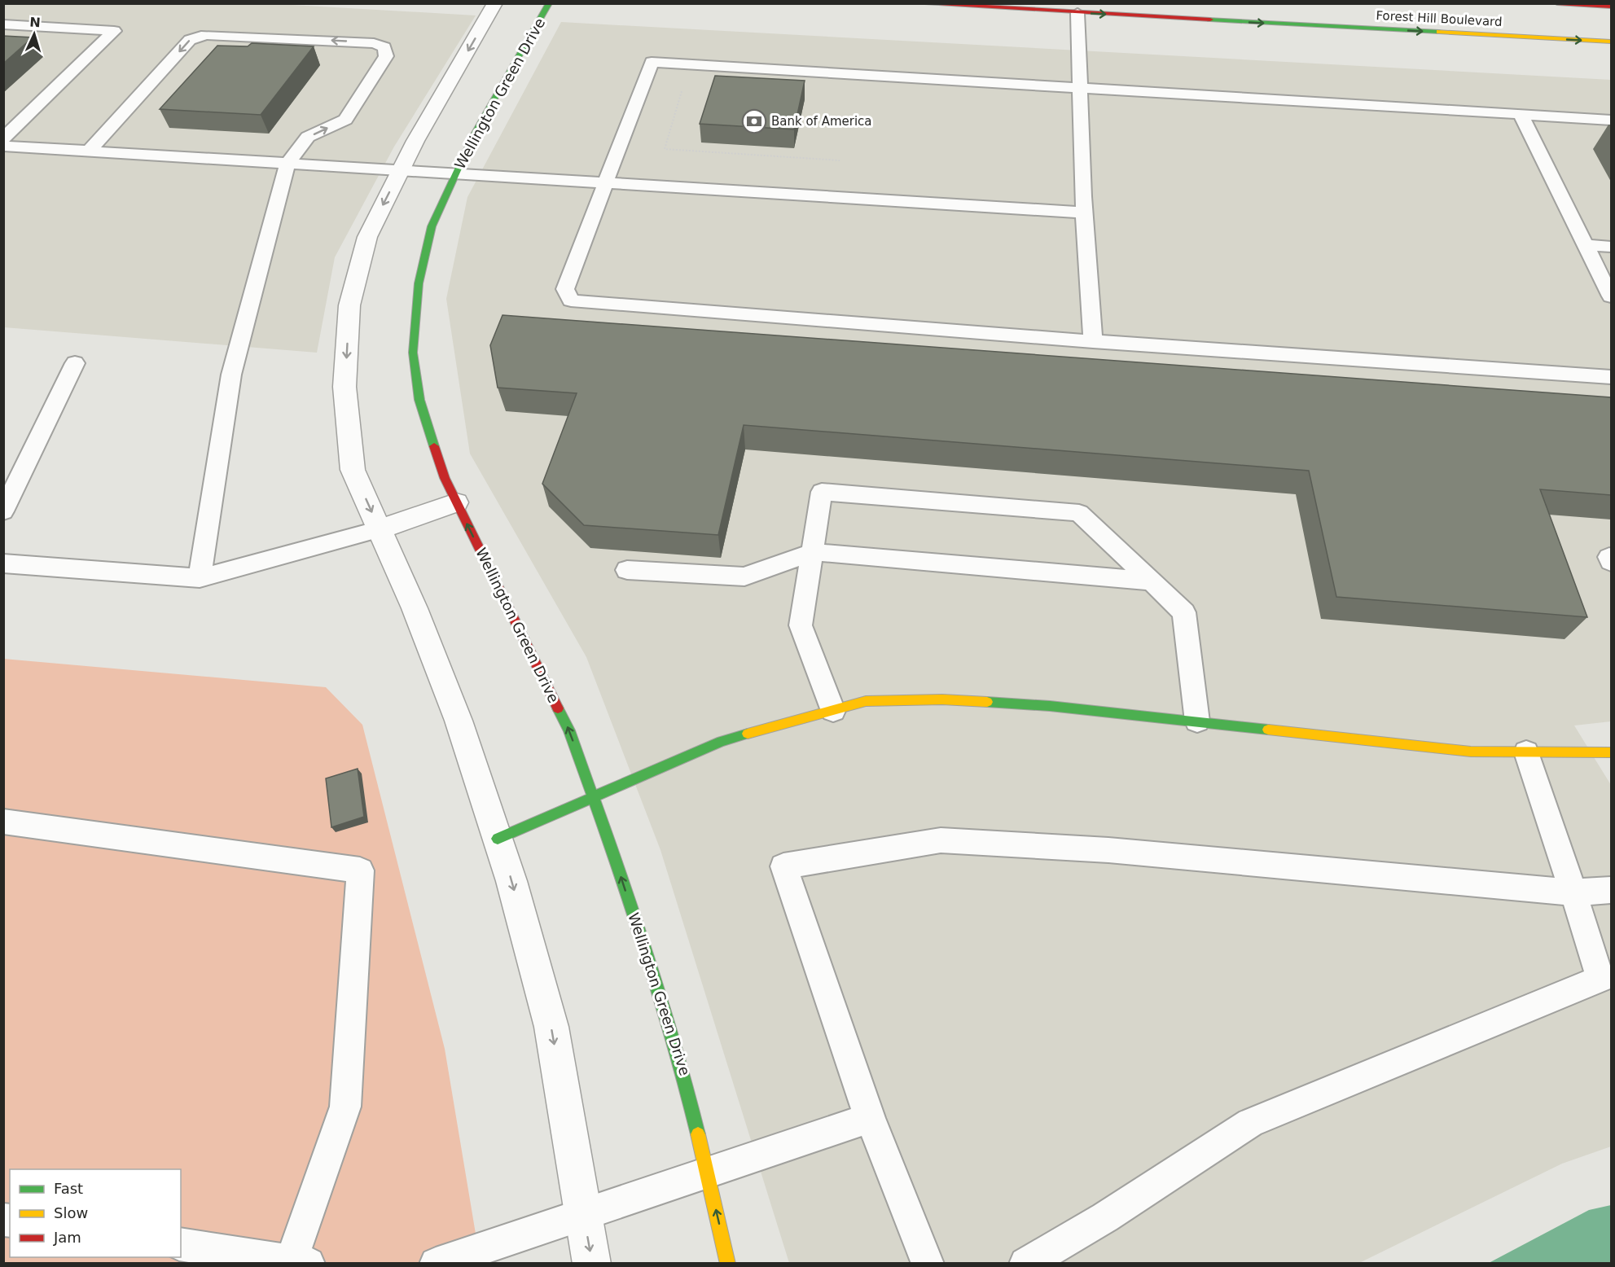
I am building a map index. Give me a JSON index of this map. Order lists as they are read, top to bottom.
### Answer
{
  "streets": {
    "street": ["Forest Hill Boulevard", "Wellington Green Drive"]
  },
  "one_way": ["Forest Hill Boulevard", "Wellington Green Drive"],
  "places": {
    "bank": ["Bank of America"]
  },
  "legend": ["Fast", "Slow", "Jam"],
  "north": "top"
}
